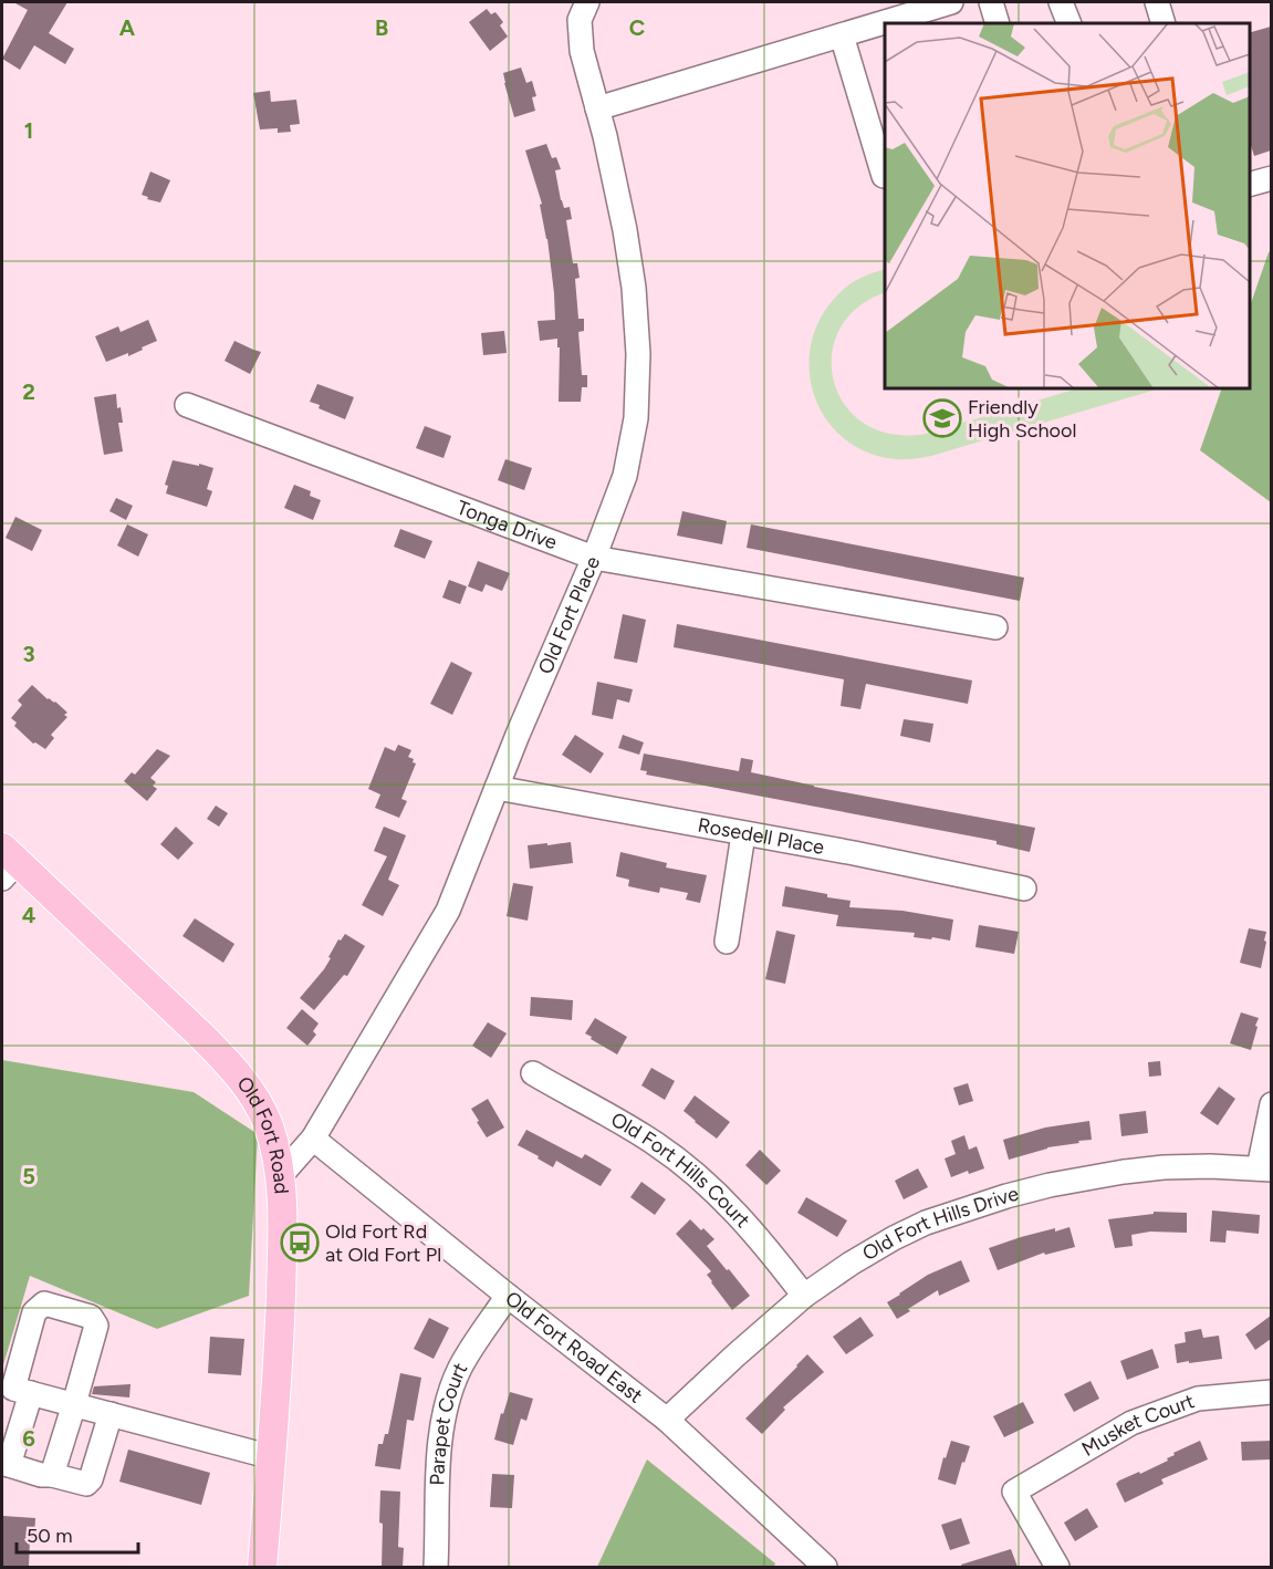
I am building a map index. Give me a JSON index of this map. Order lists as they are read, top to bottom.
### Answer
{
  "streets": {
    "main road": ["Old Fort Road"],
    "street": [
      "Tonga Drive",
      "Old Fort Place",
      "Rosedell Place",
      "Old Fort Hills Court",
      "Old Fort Hills Drive",
      "Old Fort Road East",
      "Parapet Court",
      "Musket Court"
    ]
  },
  "crossings": [
    ["Tonga Drive", "Old Fort Place"],
    ["Old Fort Place", "Rosedell Place"],
    ["Old Fort Place", "Old Fort Road"],
    ["Old Fort Place", "Old Fort Road East"],
    ["Old Fort Hills Court", "Old Fort Hills Drive"],
    ["Old Fort Hills Drive", "Old Fort Road East"],
    ["Old Fort Road East", "Parapet Court"]
  ],
  "places": {
    "school or university": ["Friendly High School"],
    "bus stop": ["Old Fort Rd at Old Fort Pl"]
  },
  "scale_bar": "50 m",
  "grid": {
    "columns": ["A", "B", "C"],
    "rows": [
      "1",
      "2",
      "3",
      "4",
      "5",
      "6"
    ]
  }
}
